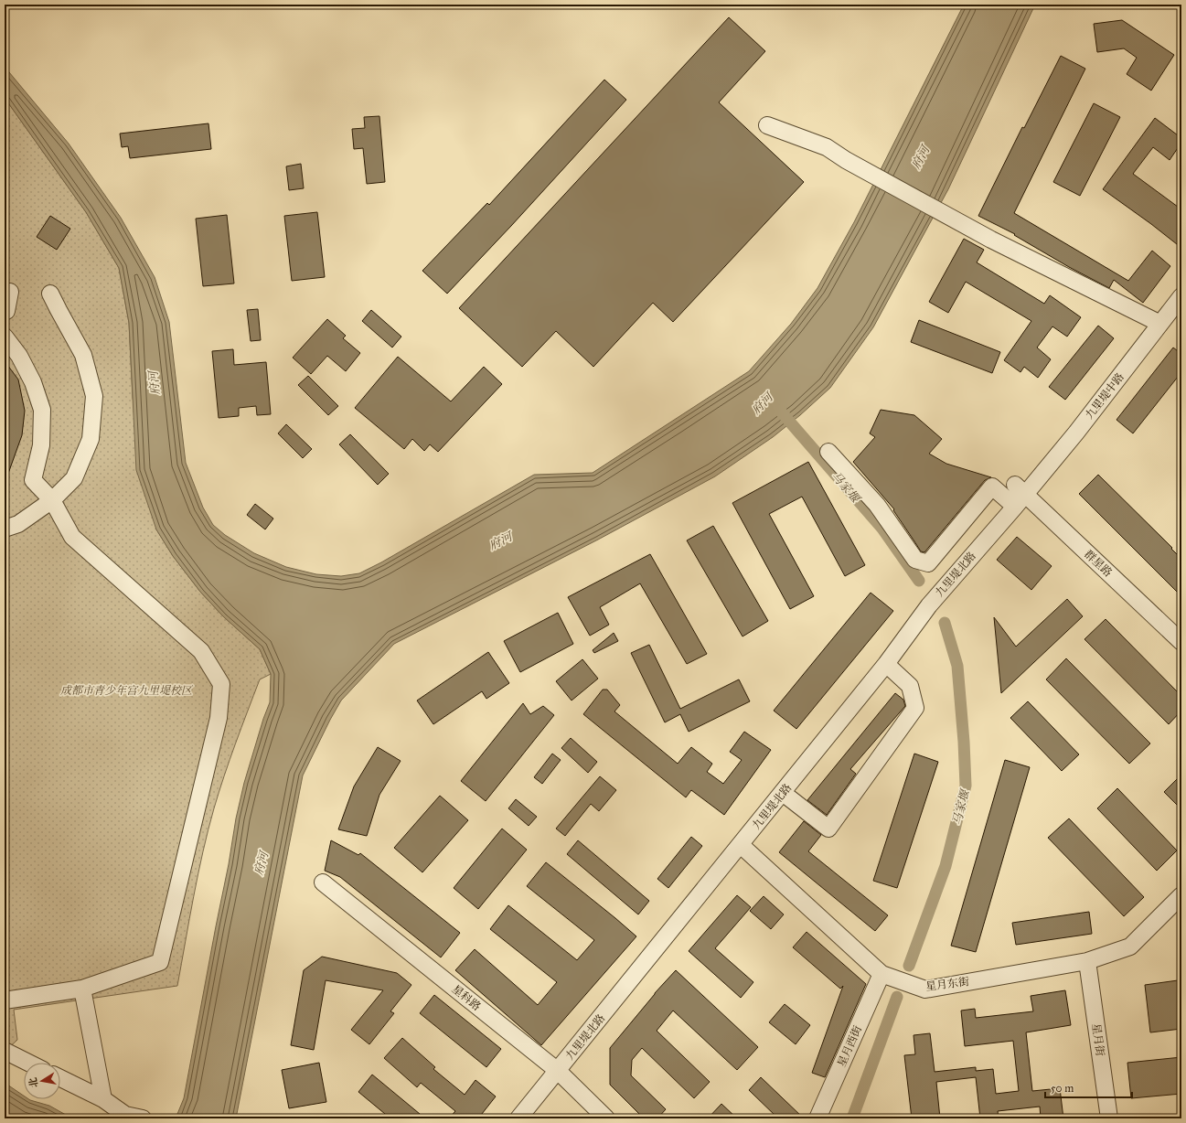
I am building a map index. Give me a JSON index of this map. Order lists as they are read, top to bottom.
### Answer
{
  "streets": {
    "street": [
      "九里堤中路",
      "群星路",
      "九里堤北路",
      "星月东街",
      "星科路",
      "星月街",
      "星月西街"
    ]
  },
  "crossings": [
    ["九里堤中路", "群星路"],
    ["九里堤中路", "九里堤北路"],
    ["群星路", "九里堤北路"],
    ["九里堤北路", "星月东街"],
    ["九里堤北路", "星科路"],
    ["星月东街", "星月街"],
    ["星月东街", "星月西街"]
  ],
  "water": ["府河", "马家堰"],
  "parks": ["成都市青少年宫九里堤校区"],
  "scale_bar": "50 m",
  "north": "left"
}
